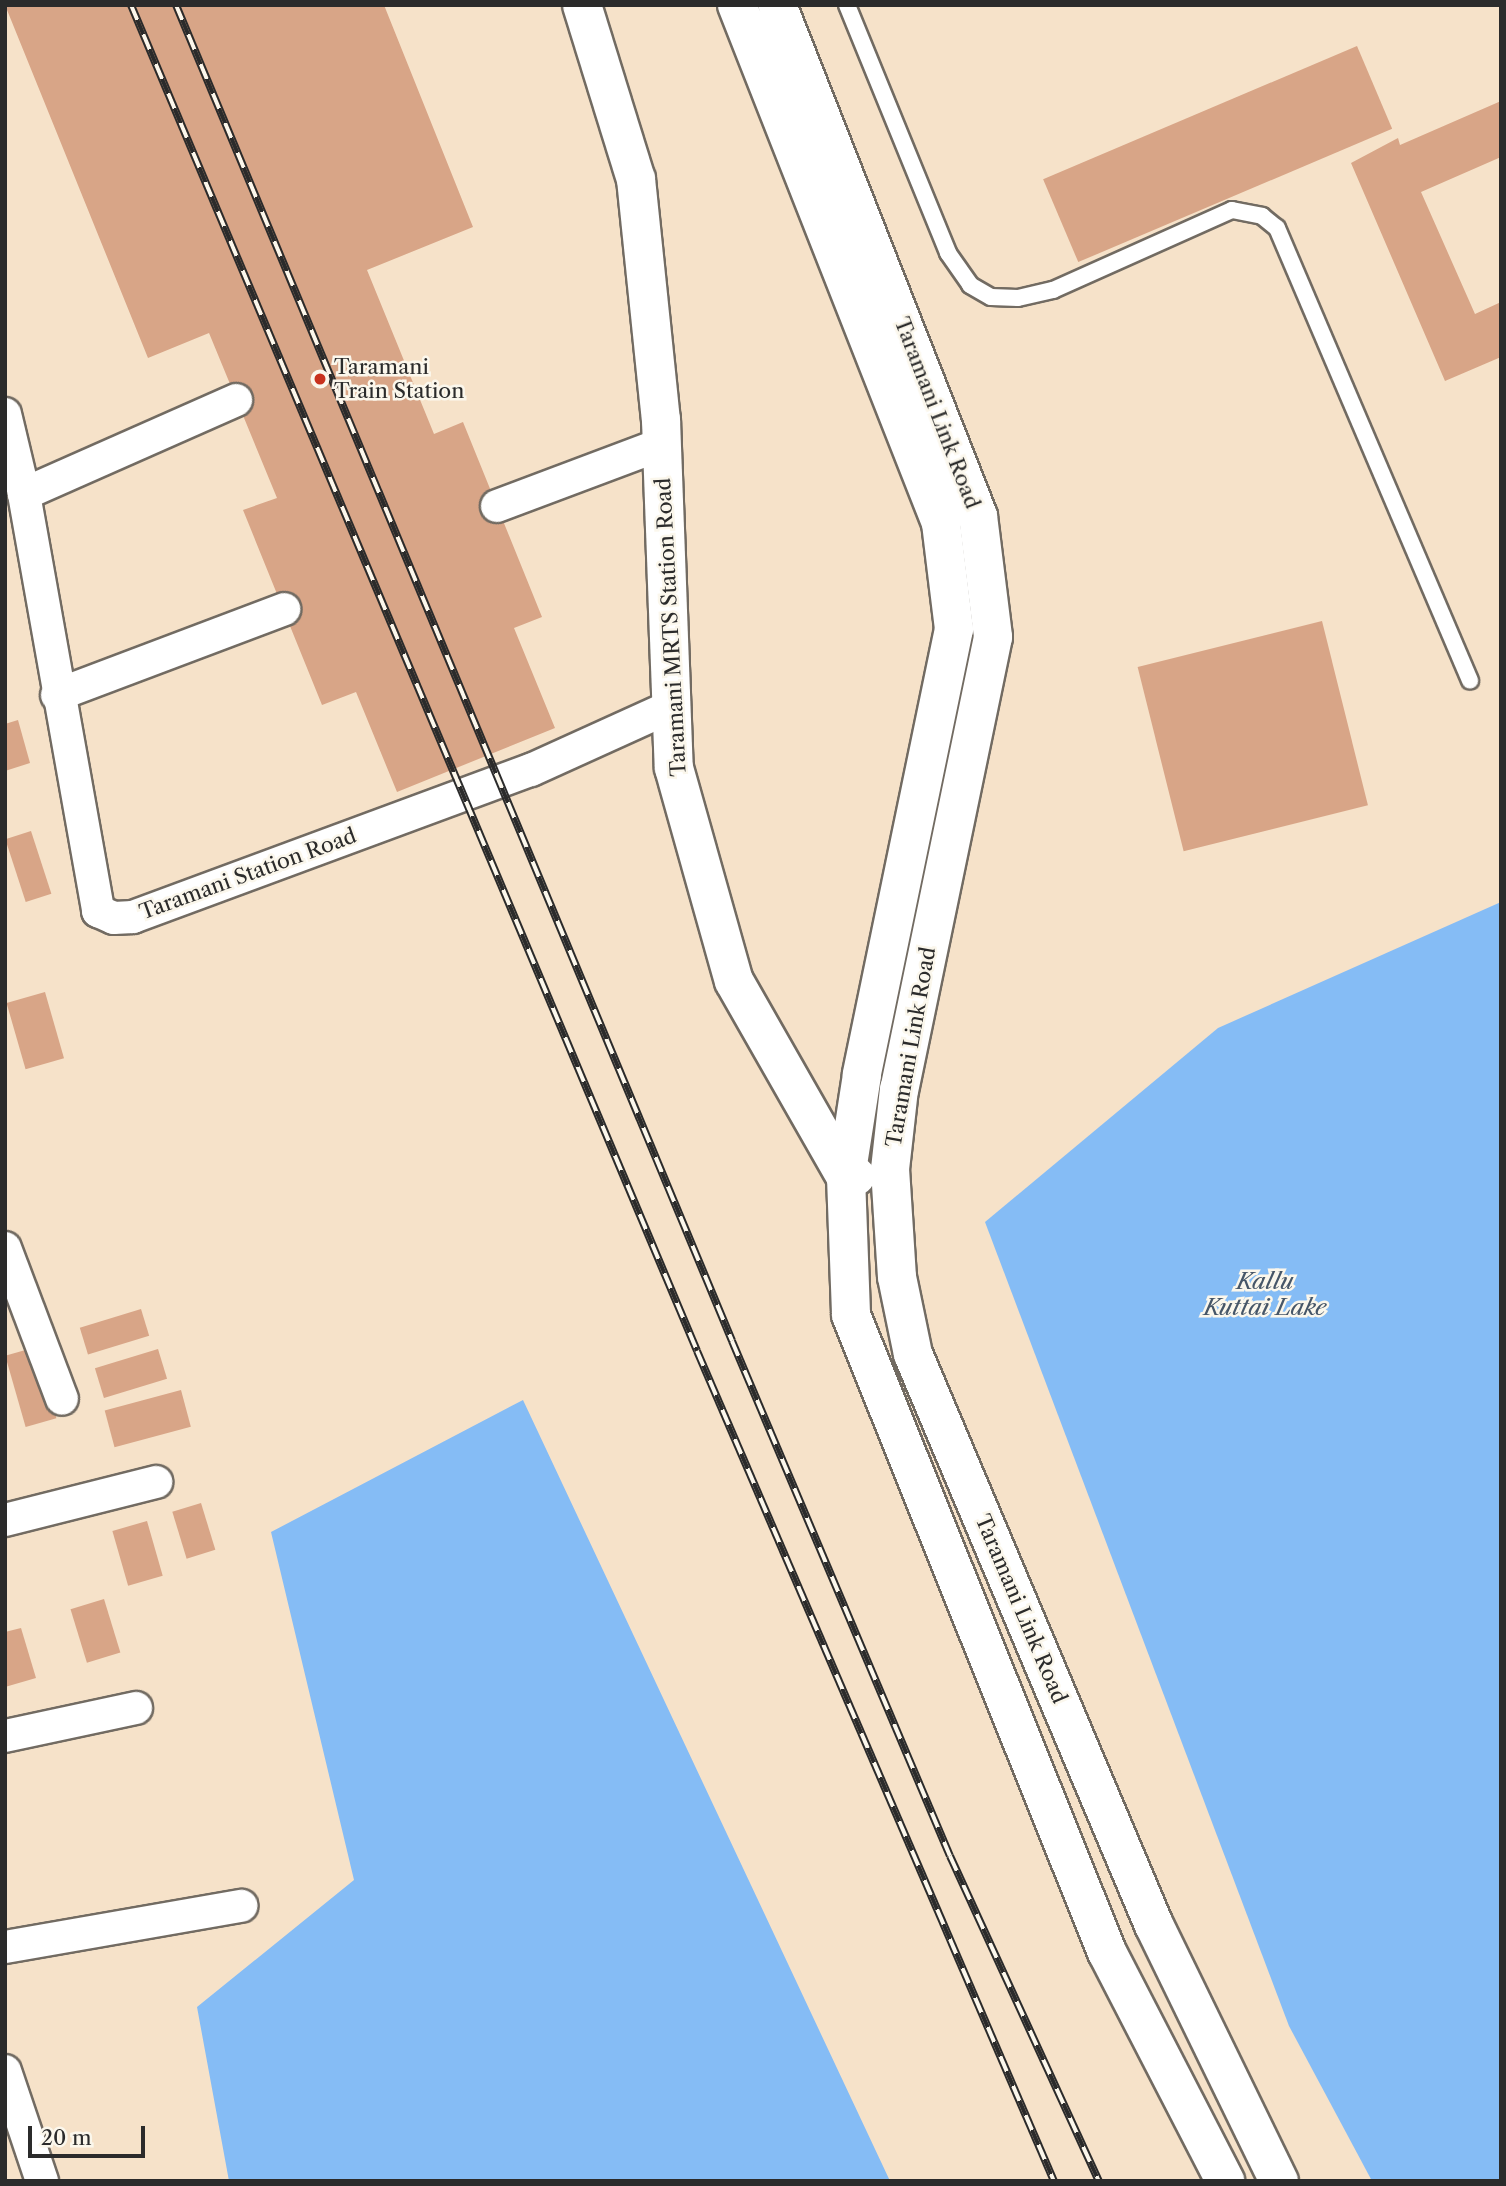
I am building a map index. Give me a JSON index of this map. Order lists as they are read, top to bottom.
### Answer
{
  "streets": {
    "street": ["Taramani Link Road", "Taramani MRTS Station Road", "Taramani Station Road"]
  },
  "crossings": [
    ["Taramani Link Road", "Taramani MRTS Station Road"],
    ["Taramani MRTS Station Road", "Taramani Station Road"]
  ],
  "water": ["Kallu Kuttai Lake"],
  "places": ["Taramani Train Station"],
  "scale_bar": "20 m"
}
